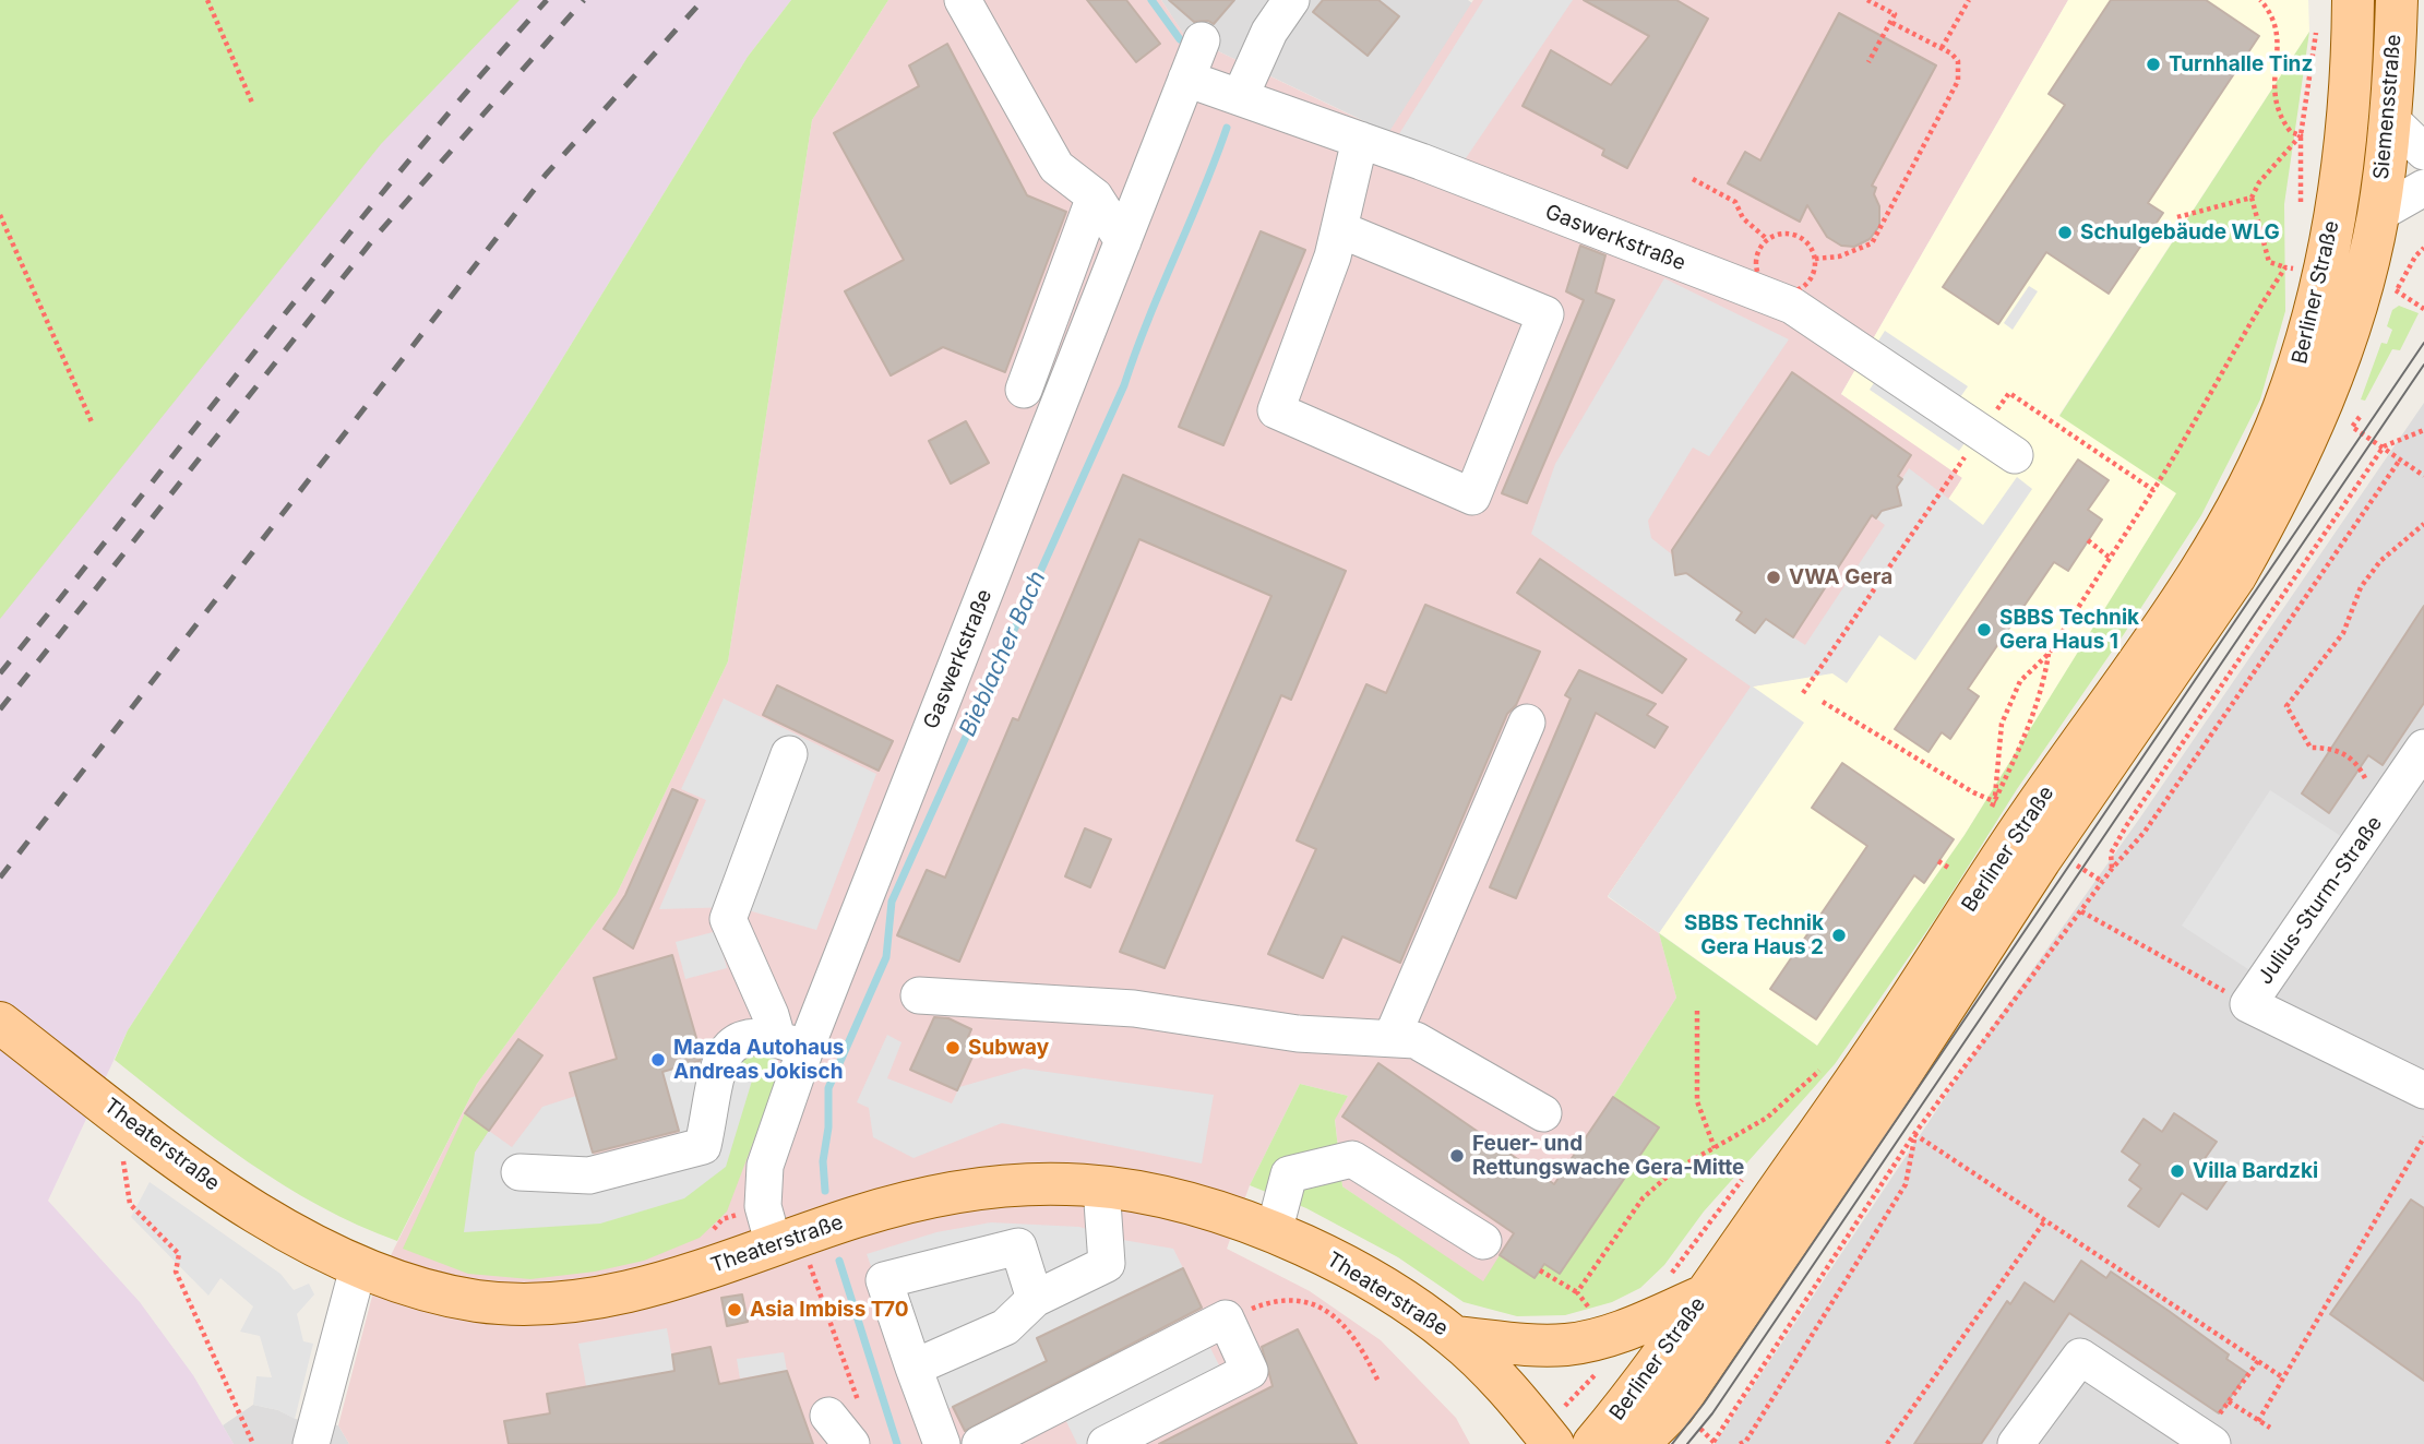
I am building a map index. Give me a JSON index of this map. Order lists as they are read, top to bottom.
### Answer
{
  "streets": {
    "main road": ["Siemensstraße", "Berliner Straße", "Theaterstraße"],
    "street": ["Gaswerkstraße", "Julius-Sturm-Straße"]
  },
  "crossings": [
    ["Siemensstraße", "Berliner Straße"],
    ["Gaswerkstraße", "Theaterstraße"]
  ],
  "water": ["Bieblacher Bach"],
  "places": [
    "Turnhalle Tinz",
    "Schulgebäude WLG",
    "VWA Gera",
    "SBBS Technik Gera Haus 1",
    "SBBS Technik Gera Haus 2",
    "Subway",
    "Mazda Autohaus Andreas Jokisch",
    "Feuer- und Rettungswache Gera-Mitte",
    "Villa Bardzki",
    "Asia Imbiss T70"
  ]
}
